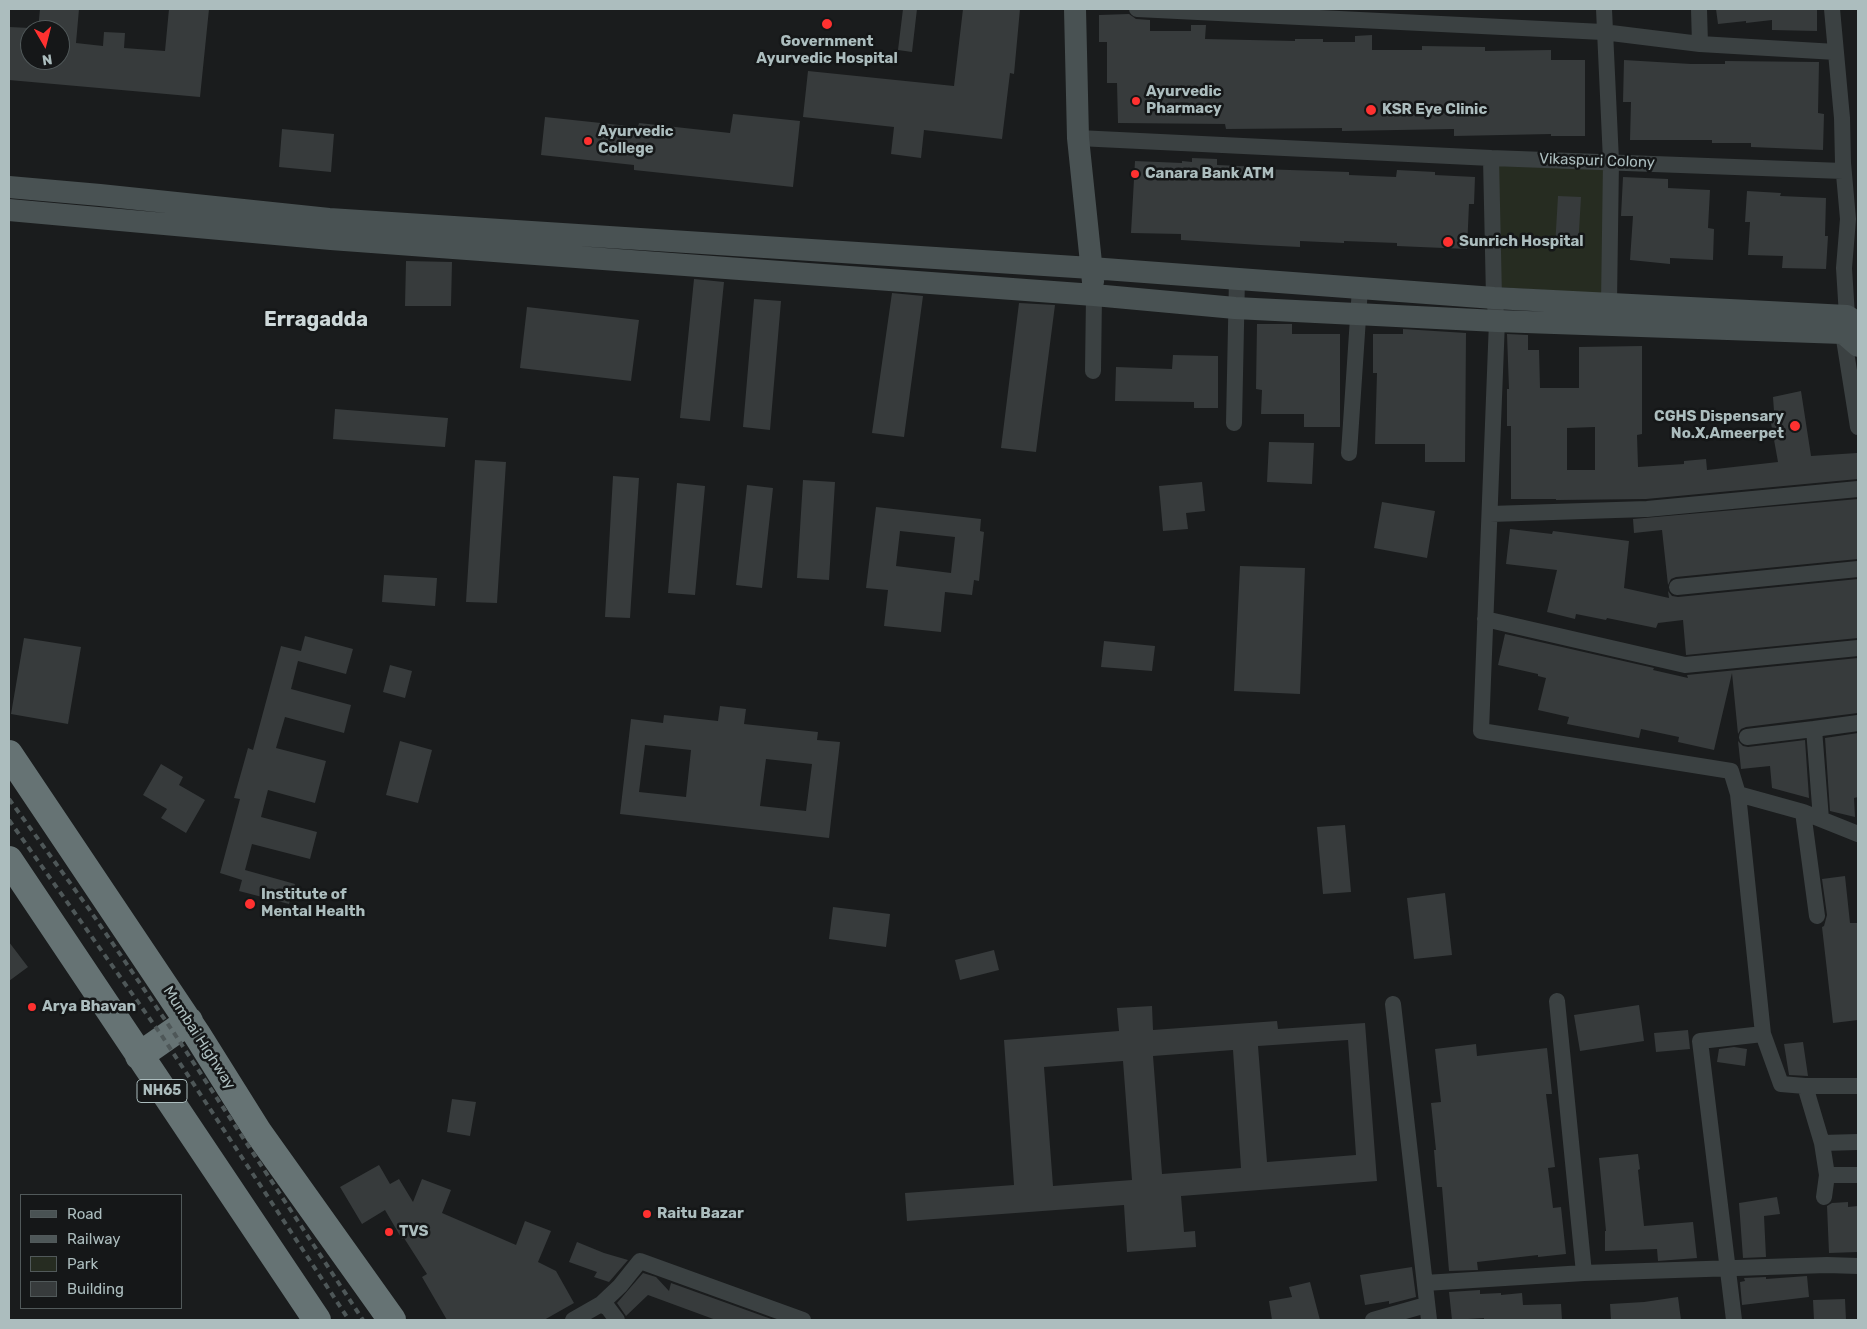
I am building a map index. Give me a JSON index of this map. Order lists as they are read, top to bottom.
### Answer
{
  "streets": {
    "highway": ["Mumbai Highway", "NH65"],
    "street": ["Vikaspuri Colony"]
  },
  "districts": ["Erragadda"],
  "places": [
    "Government Ayurvedic Hospital",
    "Ayurvedic Pharmacy",
    "KSR Eye Clinic",
    "Ayurvedic College",
    "Canara Bank ATM",
    "Sunrich Hospital",
    "CGHS Dispensary No.X,Ameerpet",
    "Institute of Mental Health",
    "Arya Bhavan",
    "Raitu Bazar",
    "TVS"
  ],
  "legend": [
    "Road",
    "Railway",
    "Park",
    "Building"
  ],
  "north": "bottom"
}
